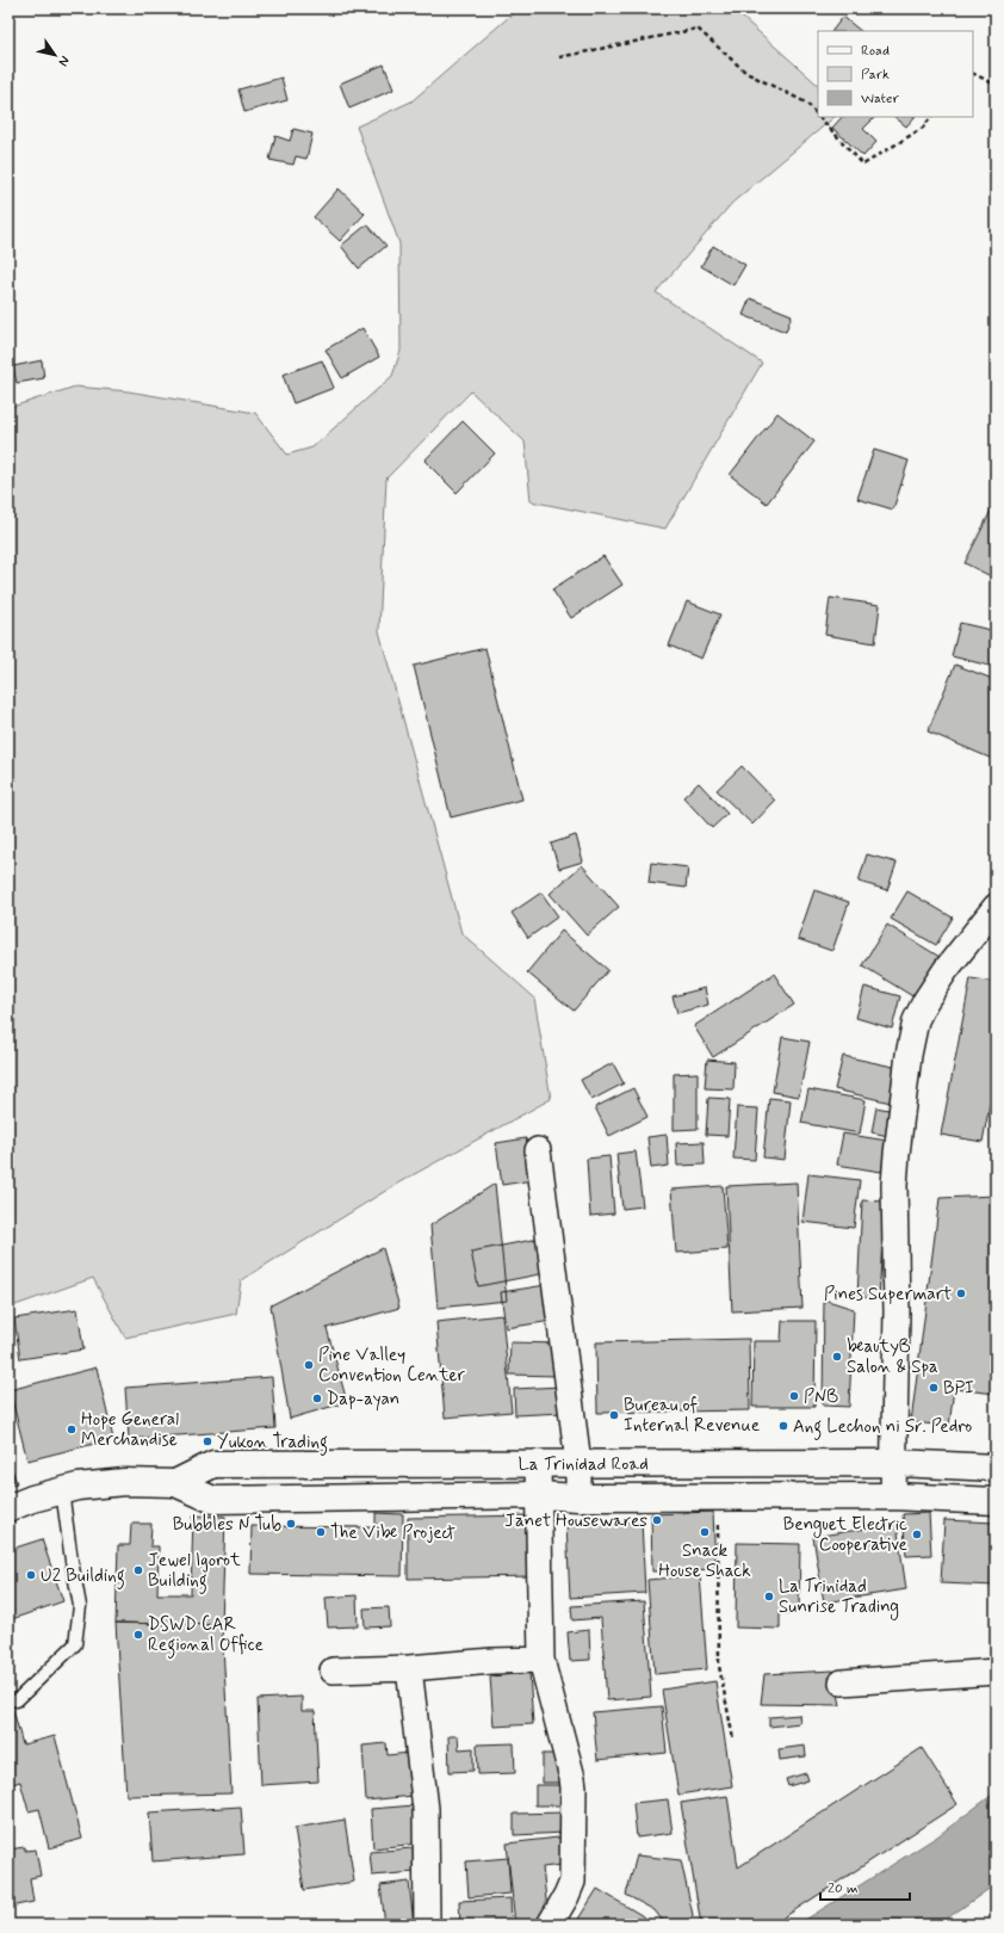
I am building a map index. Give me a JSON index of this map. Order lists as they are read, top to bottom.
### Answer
{
  "streets": {
    "highway": ["La Trinidad Road"]
  },
  "places": [
    "Pines Supermart",
    "beautyB Salon & Spa",
    "Pine Valley Convention Center",
    "BPI",
    "PNB",
    "Dap-ayan",
    "Bureau of Internal Revenue",
    "Ang Lechon ni Sr. Pedro",
    "Hope General Merchandise",
    "Yukon Trading",
    "Janet Housewares",
    "Bubbles N Tub",
    "The Vibe Project",
    "Snack House Shack",
    "Benguet Electric Cooperative",
    "Jewel Igorot Building",
    "U2 Building",
    "La Trinidad Sunrise Trading",
    "DSWD CAR Regional Office"
  ],
  "legend": ["Road", "Park", "Water"],
  "scale_bar": "20 m",
  "north": "bottom right"
}
